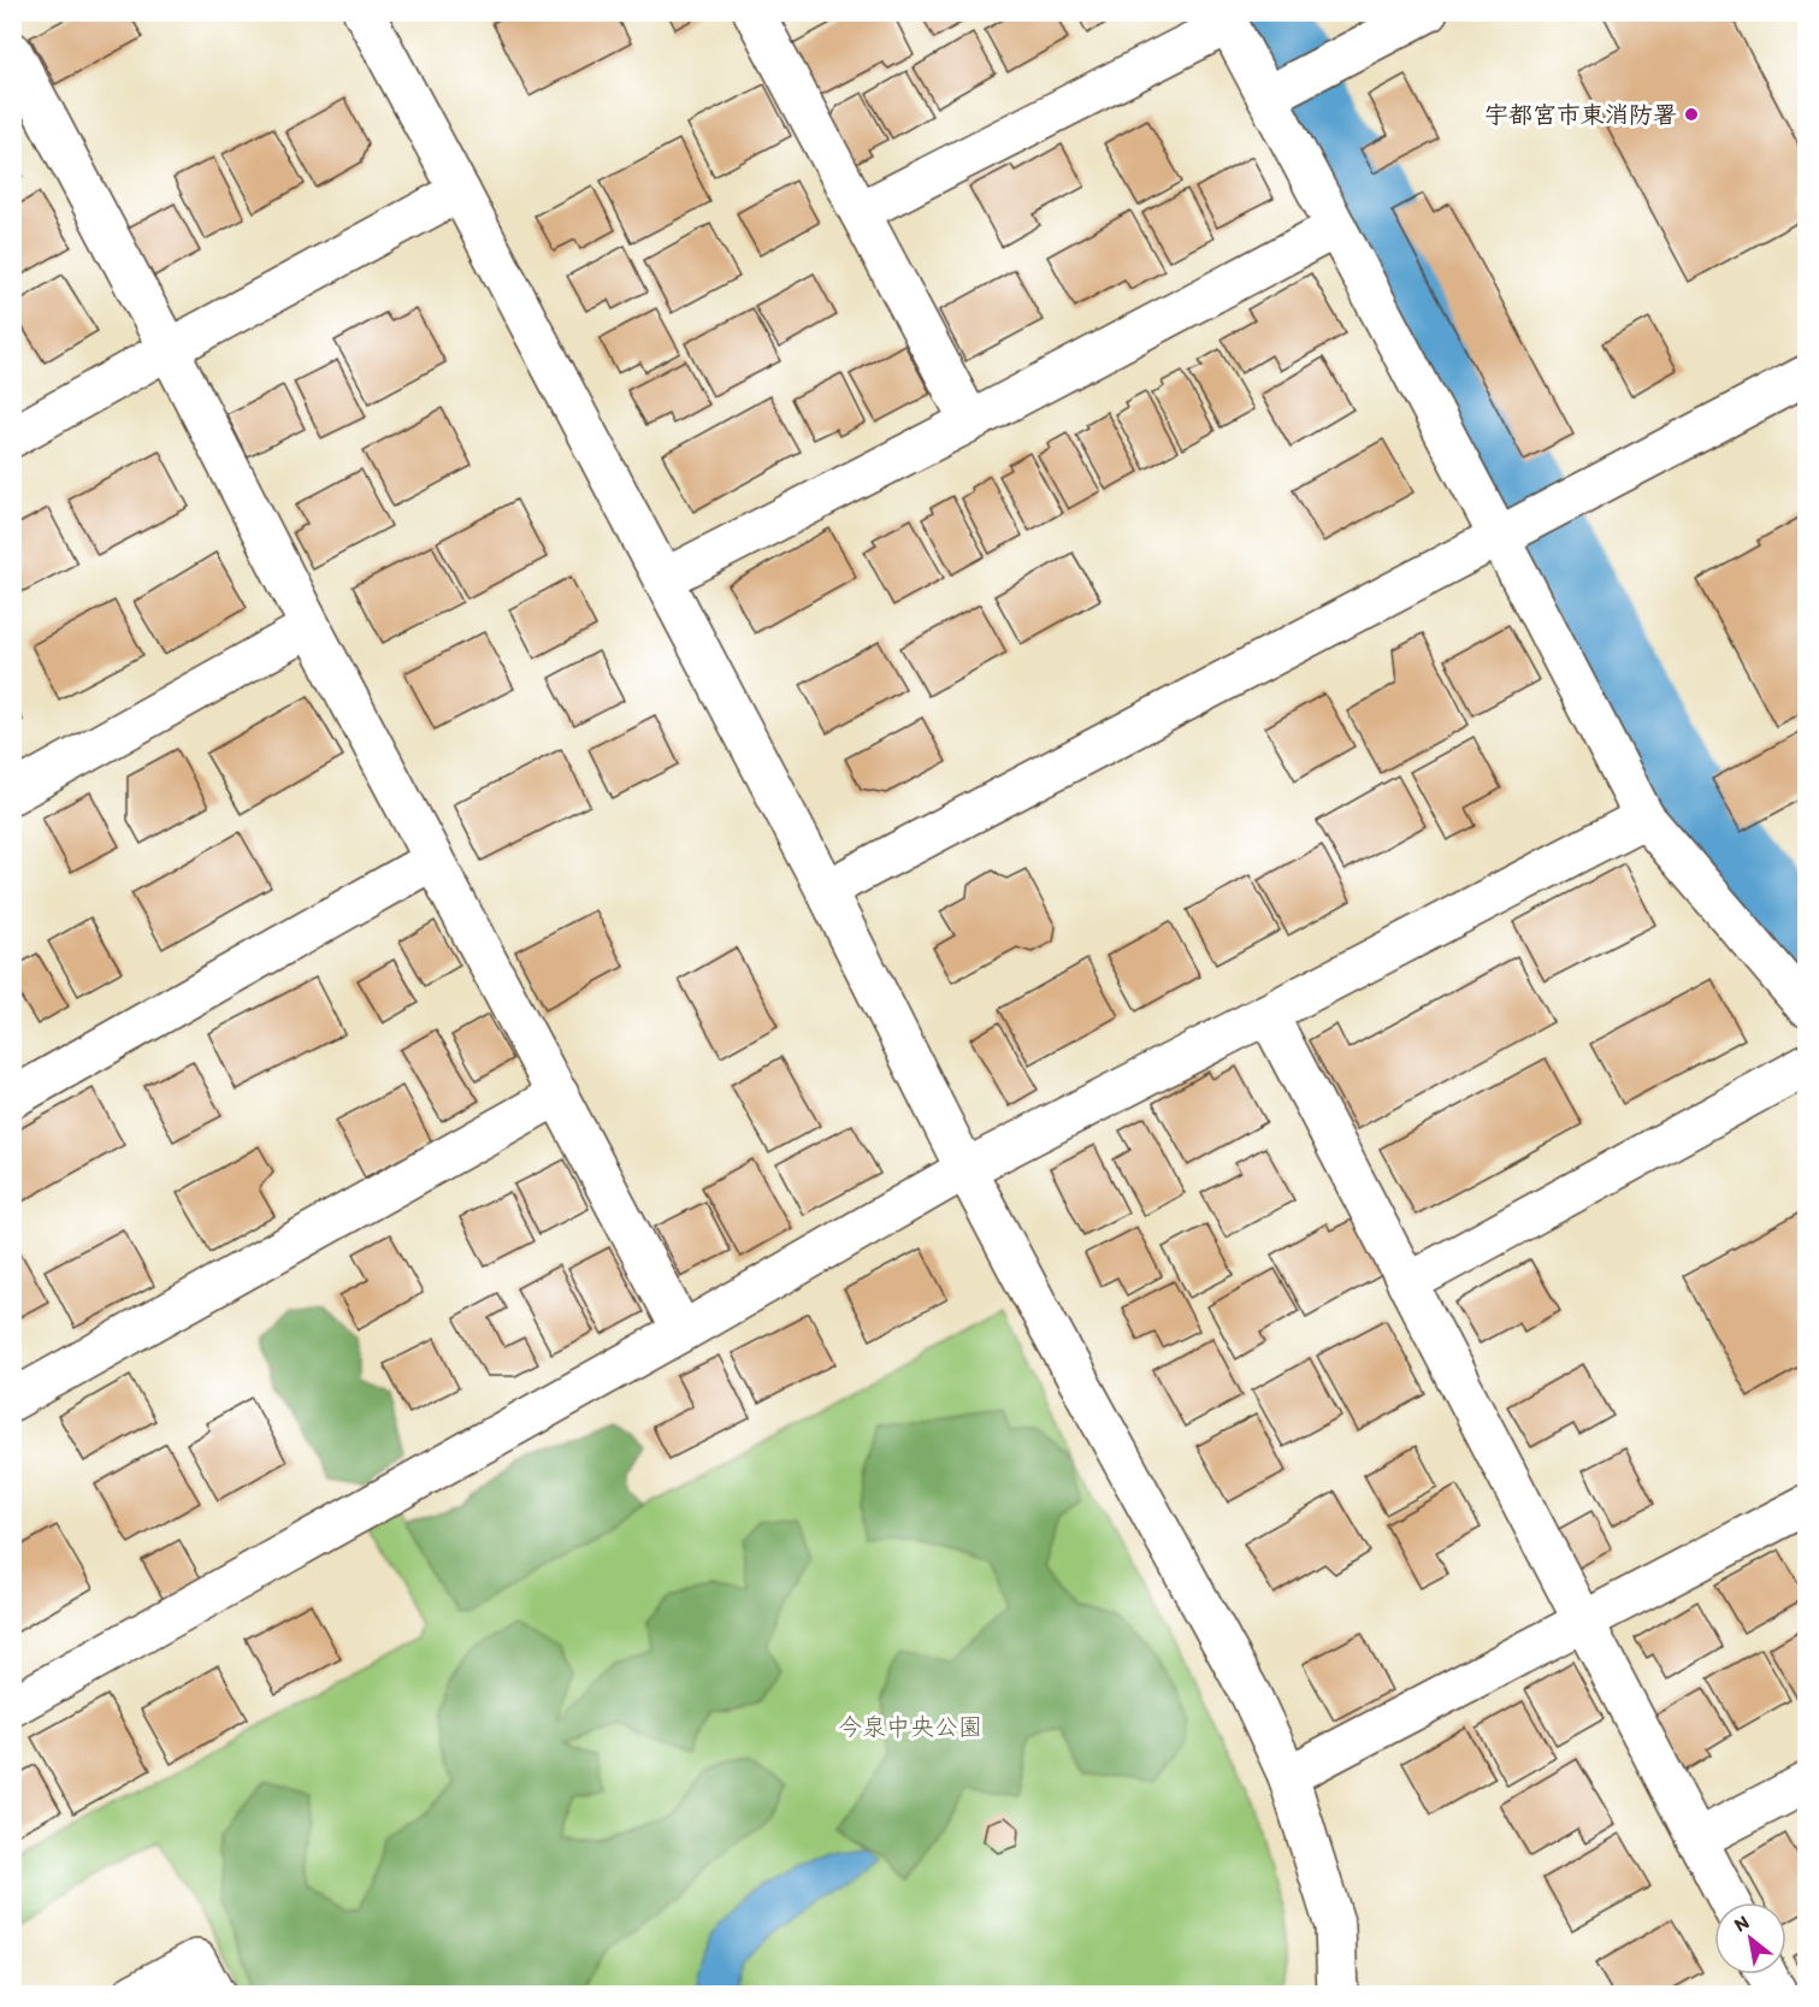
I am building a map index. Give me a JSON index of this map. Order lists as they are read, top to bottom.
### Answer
{
  "parks": ["今泉中央公園"],
  "places": ["宇都宮市東消防署"],
  "north": "top left"
}
